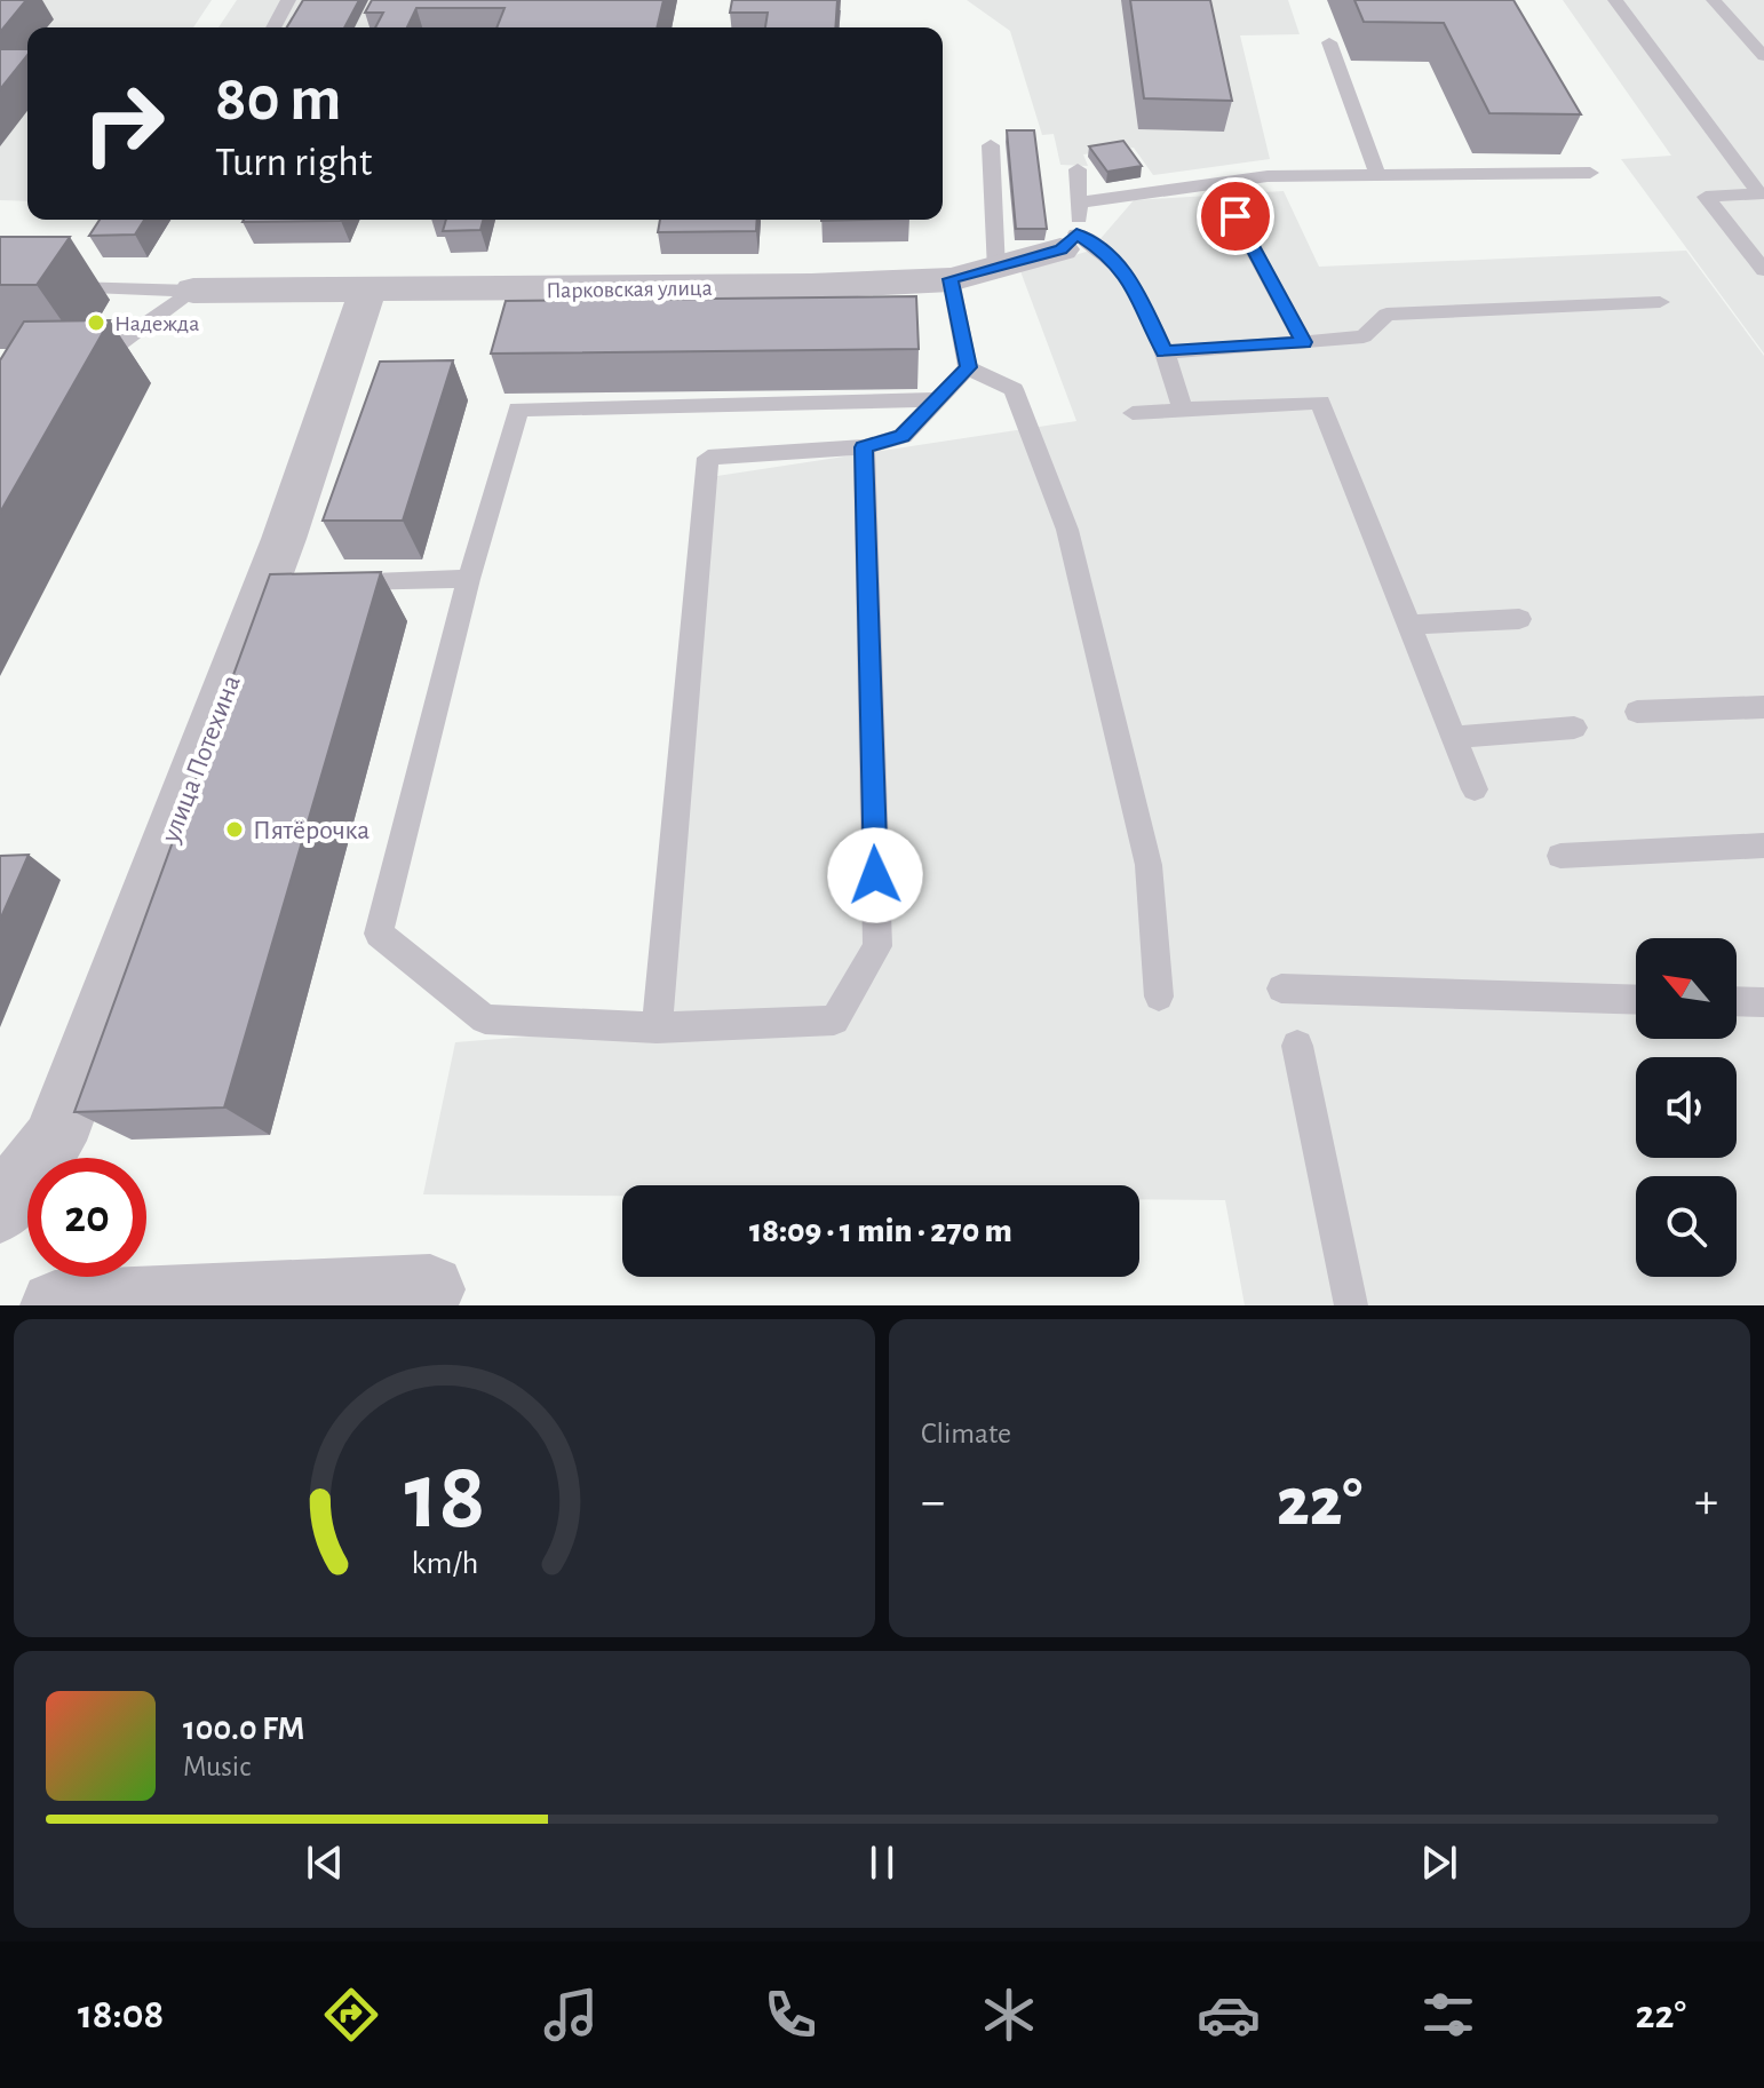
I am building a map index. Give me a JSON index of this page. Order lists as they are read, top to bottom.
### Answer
{
  "streets": {
    "street": ["Парковская улица", "улица Потехина"]
  },
  "crossings": [
    ["Парковская улица", "улица Потехина"]
  ],
  "places": ["Надежда", "Пятёрочка"],
  "north": "top left",
  "page": {
    "turn": ["80 m", "Turn right"],
    "limit": "20",
    "trip": "18:09 · 1 min · 270 m",
    "tile": "Climate",
    "heat": ["−", "22°", "+"],
    "song": ["100.0 FM", "Music"],
    "tabs": ["18:08", "22°"],
    "gauge": ["18", "km/h"]
  }
}
